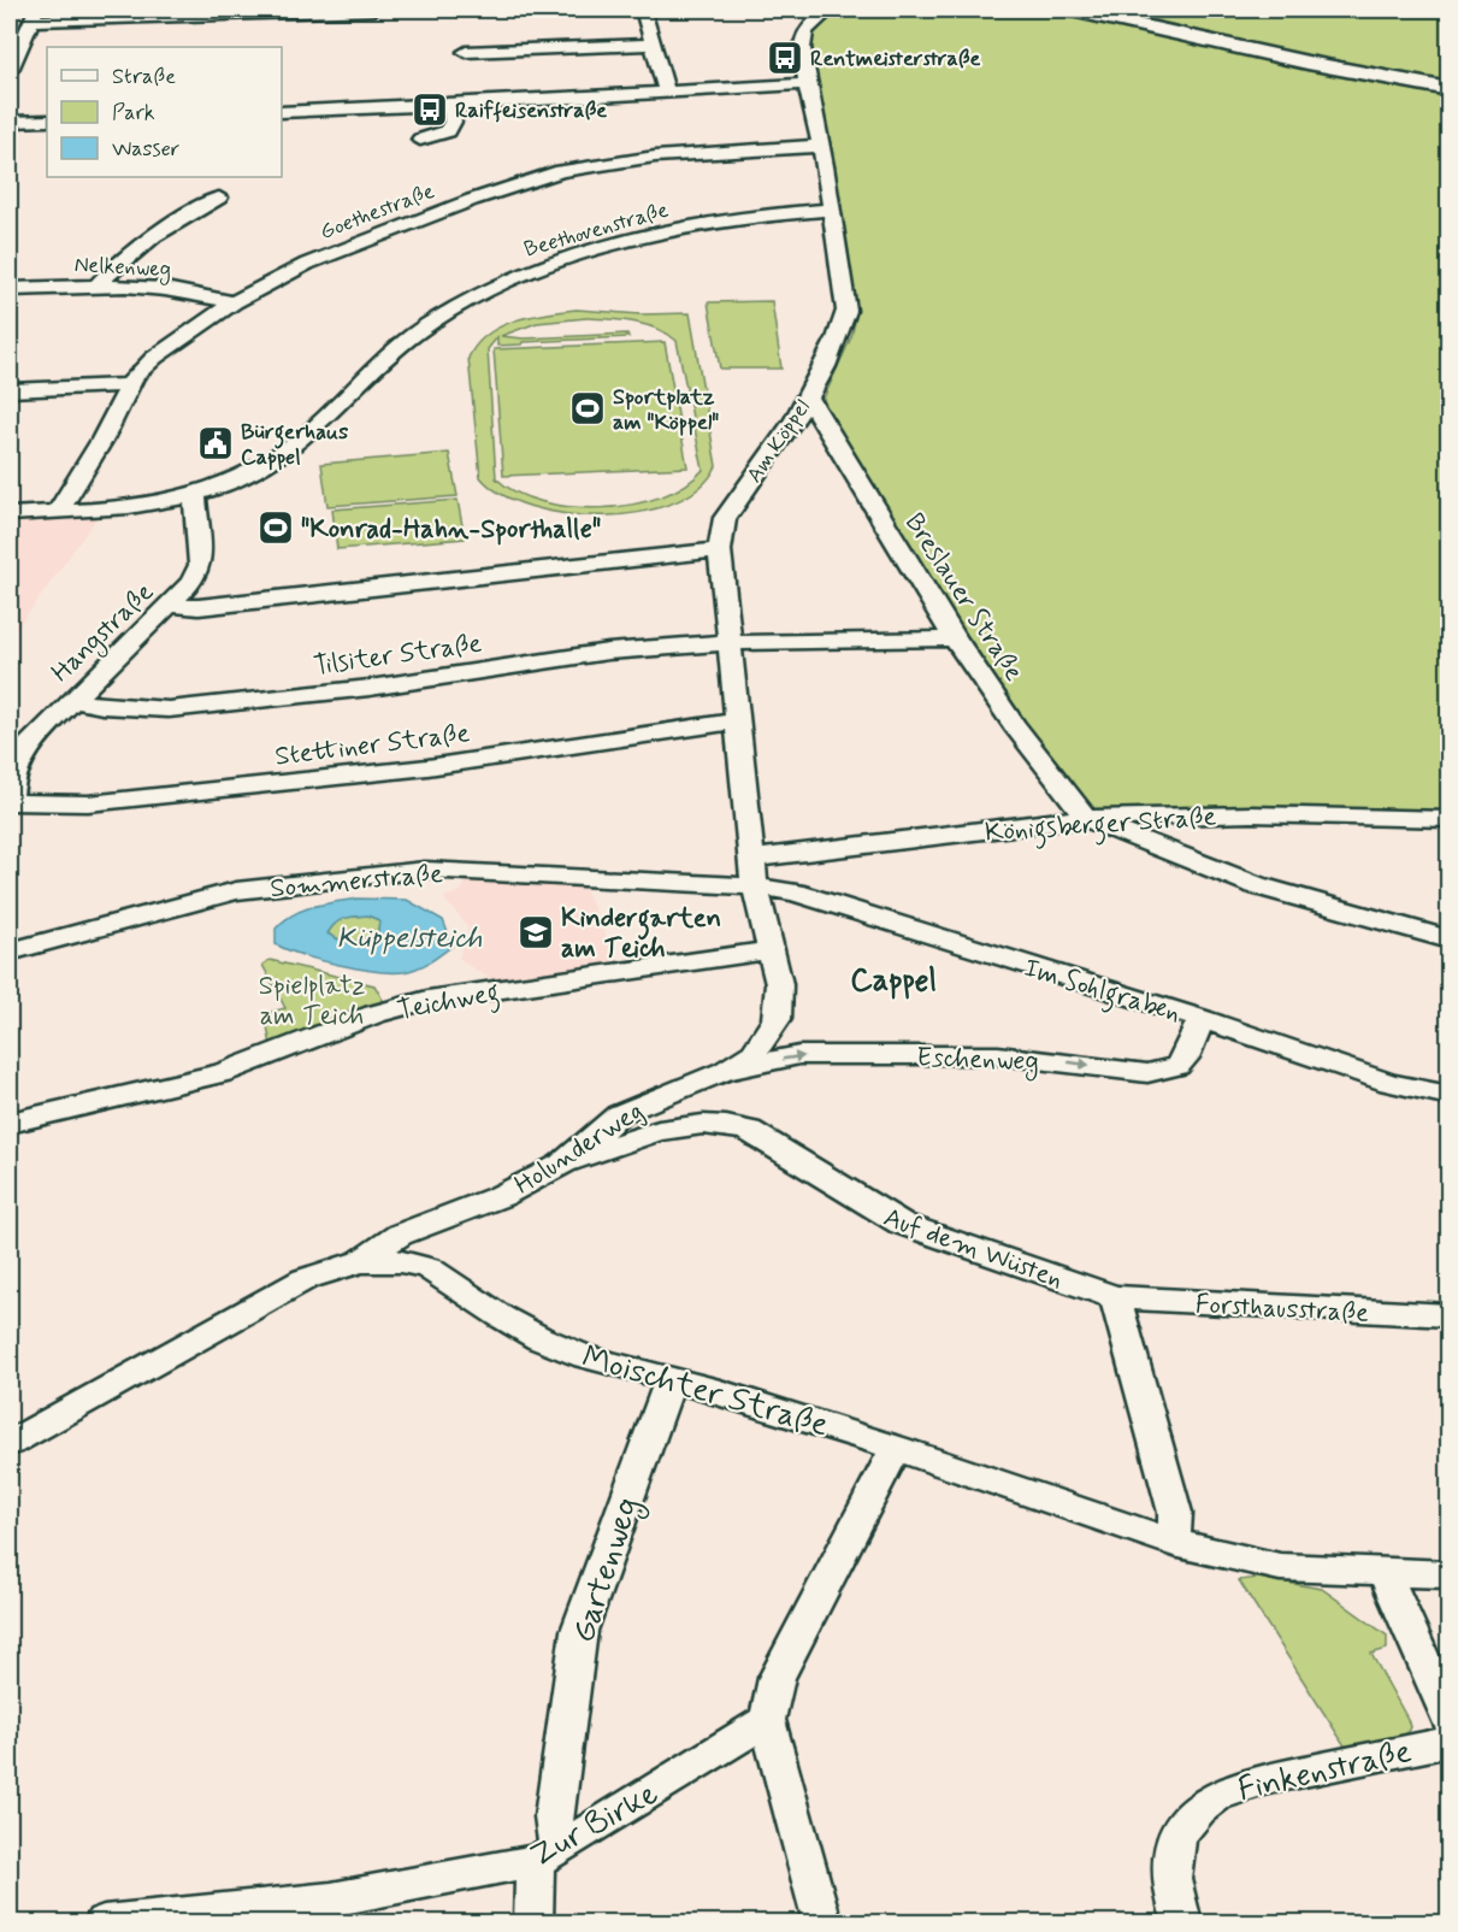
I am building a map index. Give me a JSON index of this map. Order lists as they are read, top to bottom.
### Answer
{
  "streets": {
    "street": [
      "Goethestraße",
      "Beethovenstraße",
      "Nelkenweg",
      "Am Köppel",
      "Breslauer Straße",
      "Hangstraße",
      "Tilsiter Straße",
      "Stettiner Straße",
      "Königsberger Straße",
      "Sommerstraße",
      "Im Sohlgraben",
      "Teichweg",
      "Eschenweg",
      "Holunderweg",
      "Auf dem Wüsten",
      "Forsthausstraße",
      "Moischter Straße",
      "Gartenweg",
      "Finkenstraße",
      "Zur Birke"
    ]
  },
  "crossings": [
    ["Goethestraße", "Beethovenstraße"],
    ["Goethestraße", "Nelkenweg"],
    ["Goethestraße", "Am Köppel"],
    ["Beethovenstraße", "Am Köppel"],
    ["Beethovenstraße", "Hangstraße"],
    ["Am Köppel", "Breslauer Straße"],
    ["Am Köppel", "Tilsiter Straße"],
    ["Am Köppel", "Stettiner Straße"],
    ["Am Köppel", "Königsberger Straße"],
    ["Am Köppel", "Sommerstraße"],
    ["Am Köppel", "Im Sohlgraben"],
    ["Am Köppel", "Holunderweg"],
    ["Breslauer Straße", "Tilsiter Straße"],
    ["Breslauer Straße", "Königsberger Straße"],
    ["Hangstraße", "Tilsiter Straße"],
    ["Hangstraße", "Stettiner Straße"],
    ["Königsberger Straße", "Sommerstraße"],
    ["Königsberger Straße", "Im Sohlgraben"],
    ["Königsberger Straße", "Holunderweg"],
    ["Sommerstraße", "Im Sohlgraben"],
    ["Sommerstraße", "Holunderweg"],
    ["Im Sohlgraben", "Eschenweg"],
    ["Im Sohlgraben", "Holunderweg"],
    ["Teichweg", "Holunderweg"],
    ["Eschenweg", "Holunderweg"],
    ["Holunderweg", "Auf dem Wüsten"],
    ["Holunderweg", "Moischter Straße"],
    ["Auf dem Wüsten", "Forsthausstraße"],
    ["Moischter Straße", "Gartenweg"],
    ["Gartenweg", "Zur Birke"]
  ],
  "one_way": ["Eschenweg"],
  "districts": ["Cappel"],
  "water": ["Küppelsteich"],
  "parks": ["Spielplatz am Teich"],
  "places": {
    "bus stop": ["Rentmeisterstraße", "Raiffeisenstraße"],
    "sports": ["Sportplatz am \"Köppel\"", "\"Konrad-Hahn-Sporthalle\""],
    "public building": ["Bürgerhaus Cappel"],
    "school or university": ["Kindergarten am Teich"]
  },
  "legend": ["Straße", "Park", "Wasser"]
}
